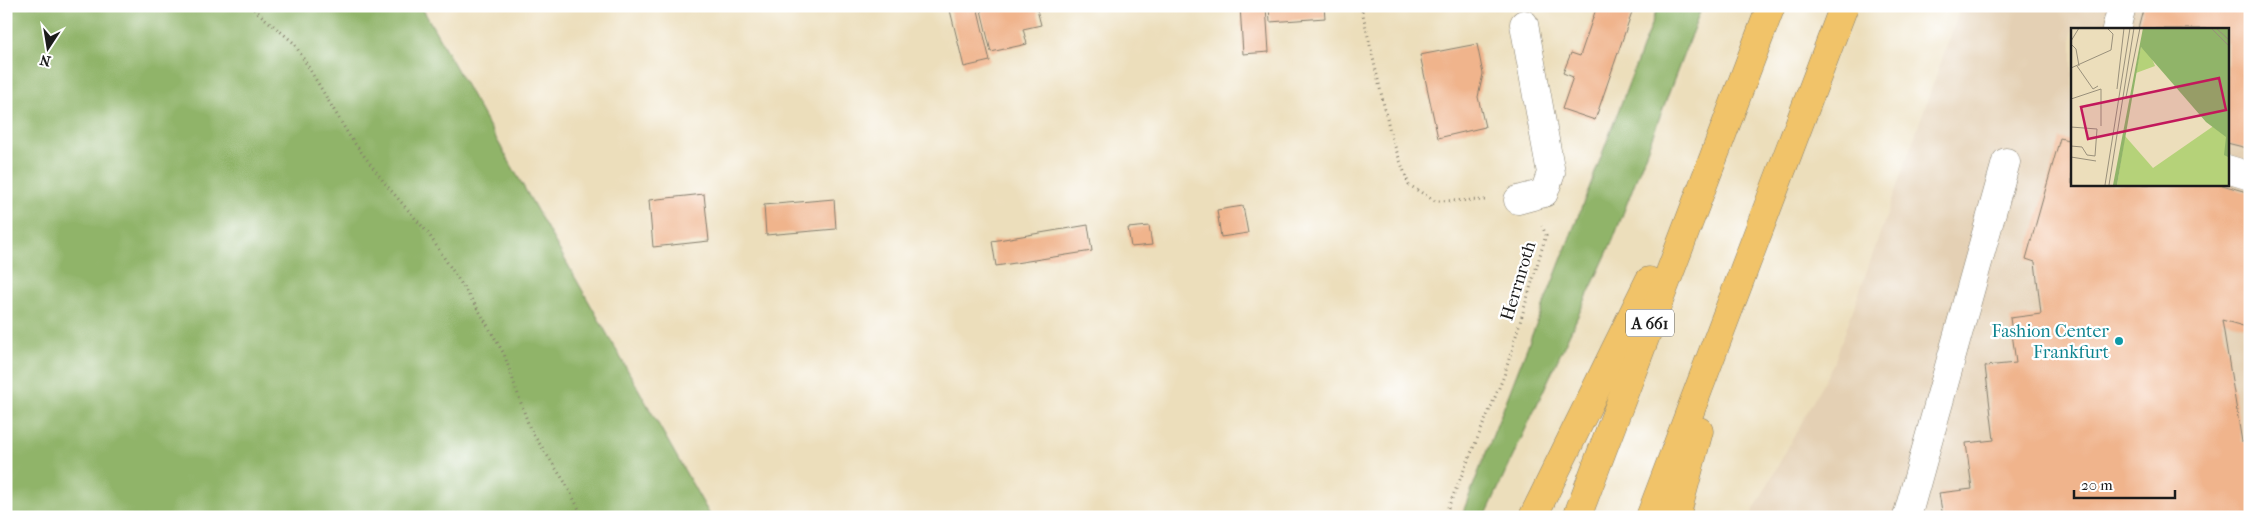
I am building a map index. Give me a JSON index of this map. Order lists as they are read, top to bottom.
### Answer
{
  "streets": {
    "highway": ["A 661"],
    "path": ["Herrnroth"]
  },
  "places": ["Fashion Center Frankfurt"],
  "scale_bar": "20 m",
  "north": "bottom"
}
